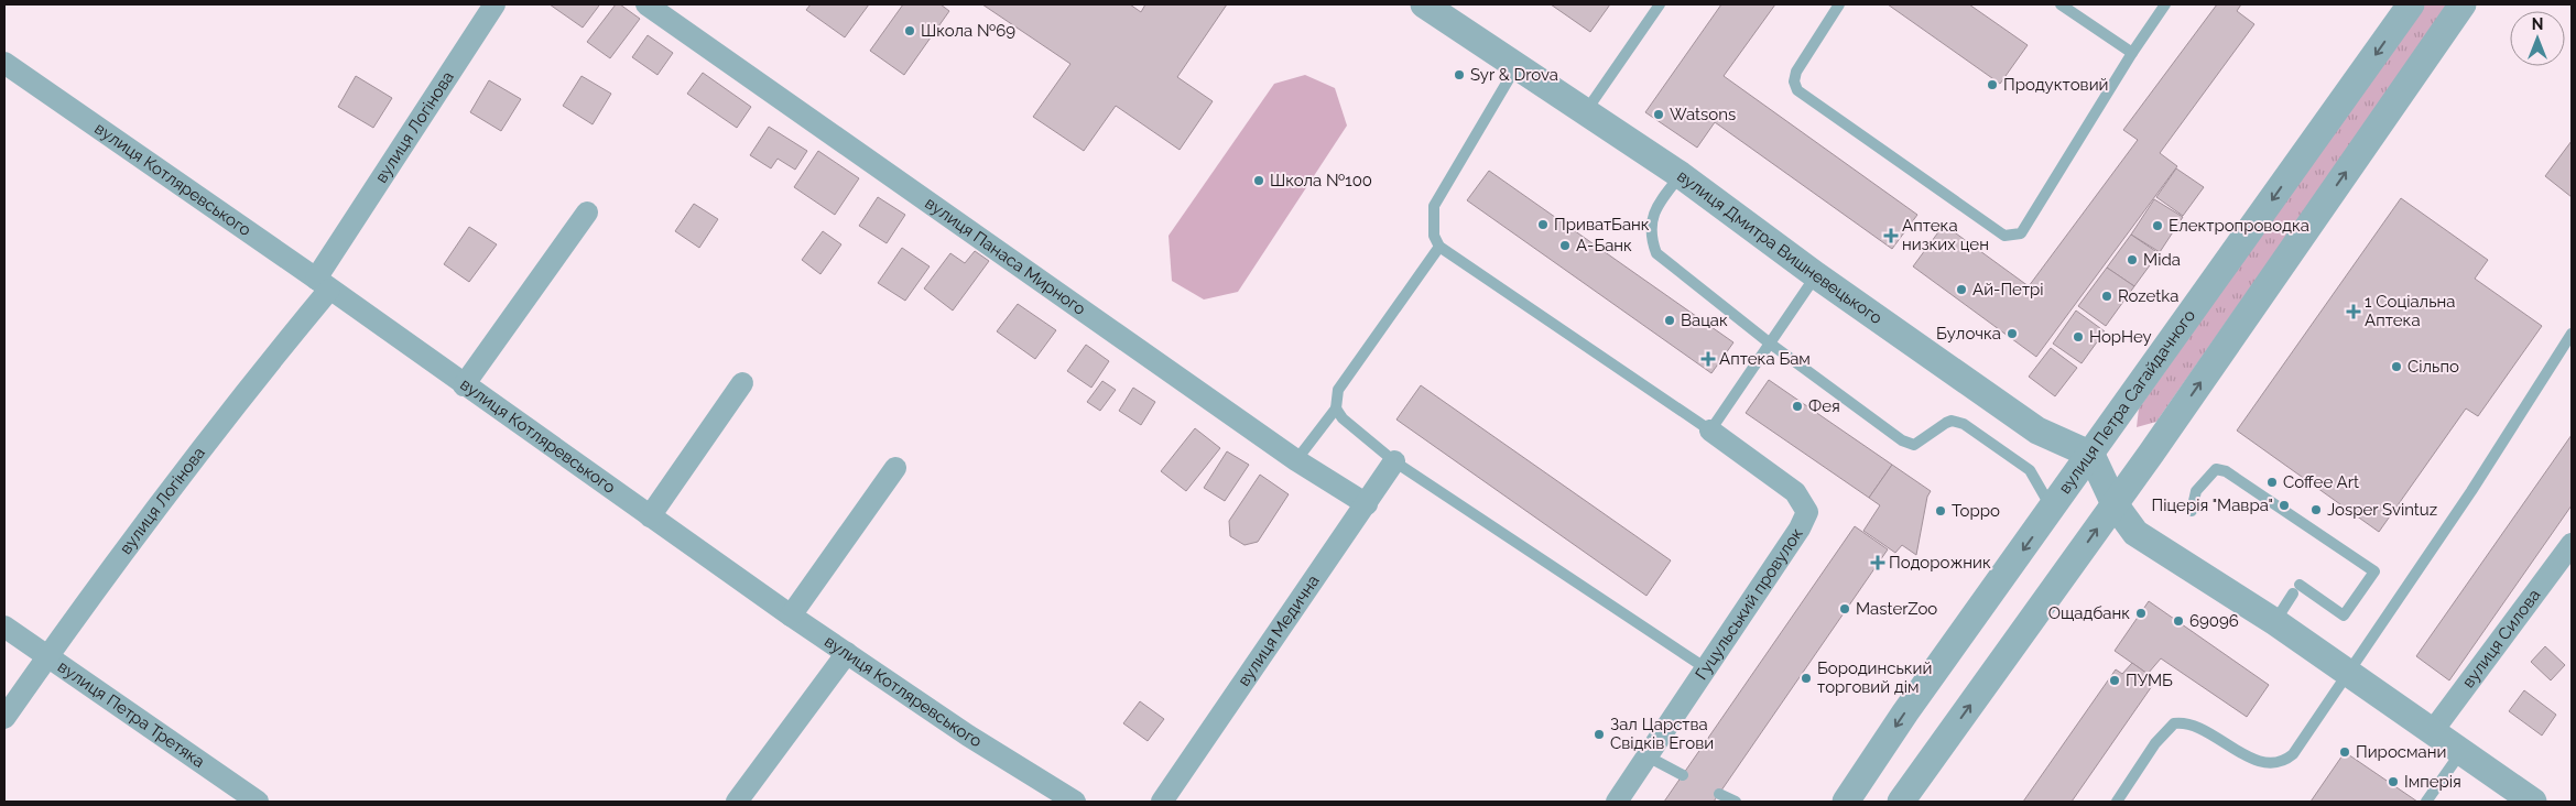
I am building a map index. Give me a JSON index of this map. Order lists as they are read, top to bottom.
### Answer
{
  "streets": {
    "street": [
      "вулиця Логінова",
      "вулиця Котляревського",
      "вулиця Дмитра Вишневецького",
      "вулиця Панаса Мирного",
      "вулиця Петра Сагайдачного",
      "Гуцульський провулок",
      "вулиця Медична",
      "вулиця Силова",
      "вулиця Петра Третяка"
    ]
  },
  "crossings": [
    ["вулиця Логінова", "вулиця Котляревського"],
    ["вулиця Логінова", "вулиця Петра Третяка"],
    ["вулиця Дмитра Вишневецького", "вулиця Петра Сагайдачного"],
    ["вулиця Панаса Мирного", "вулиця Медична"]
  ],
  "places": {
    "other": [
      "Школа №69",
      "Syr & Drova",
      "Продуктовий",
      "Watsons",
      "Школа №100",
      "ПриватБанк",
      "Електропроводка",
      "А-Банк",
      "Mida",
      "Ай-Петрі",
      "Rozetka",
      "Вацак",
      "Булочка",
      "HopHey",
      "Сільпо",
      "Фея",
      "Coffee Art",
      "Піцерія \"Мавра\"",
      "Josper Svintuz",
      "Торро",
      "MasterZoo",
      "Ощадбанк",
      "69096",
      "Бородинський торговий дім",
      "ПУМБ",
      "Зал Царства Свiдкiв Егови",
      "Пиросмани",
      "Імперія"
    ],
    "health": [
      "Аптека низких цен",
      "1 Соціальна Аптека",
      "Аптека Бам",
      "Подорожник"
    ]
  },
  "north": "top"
}
